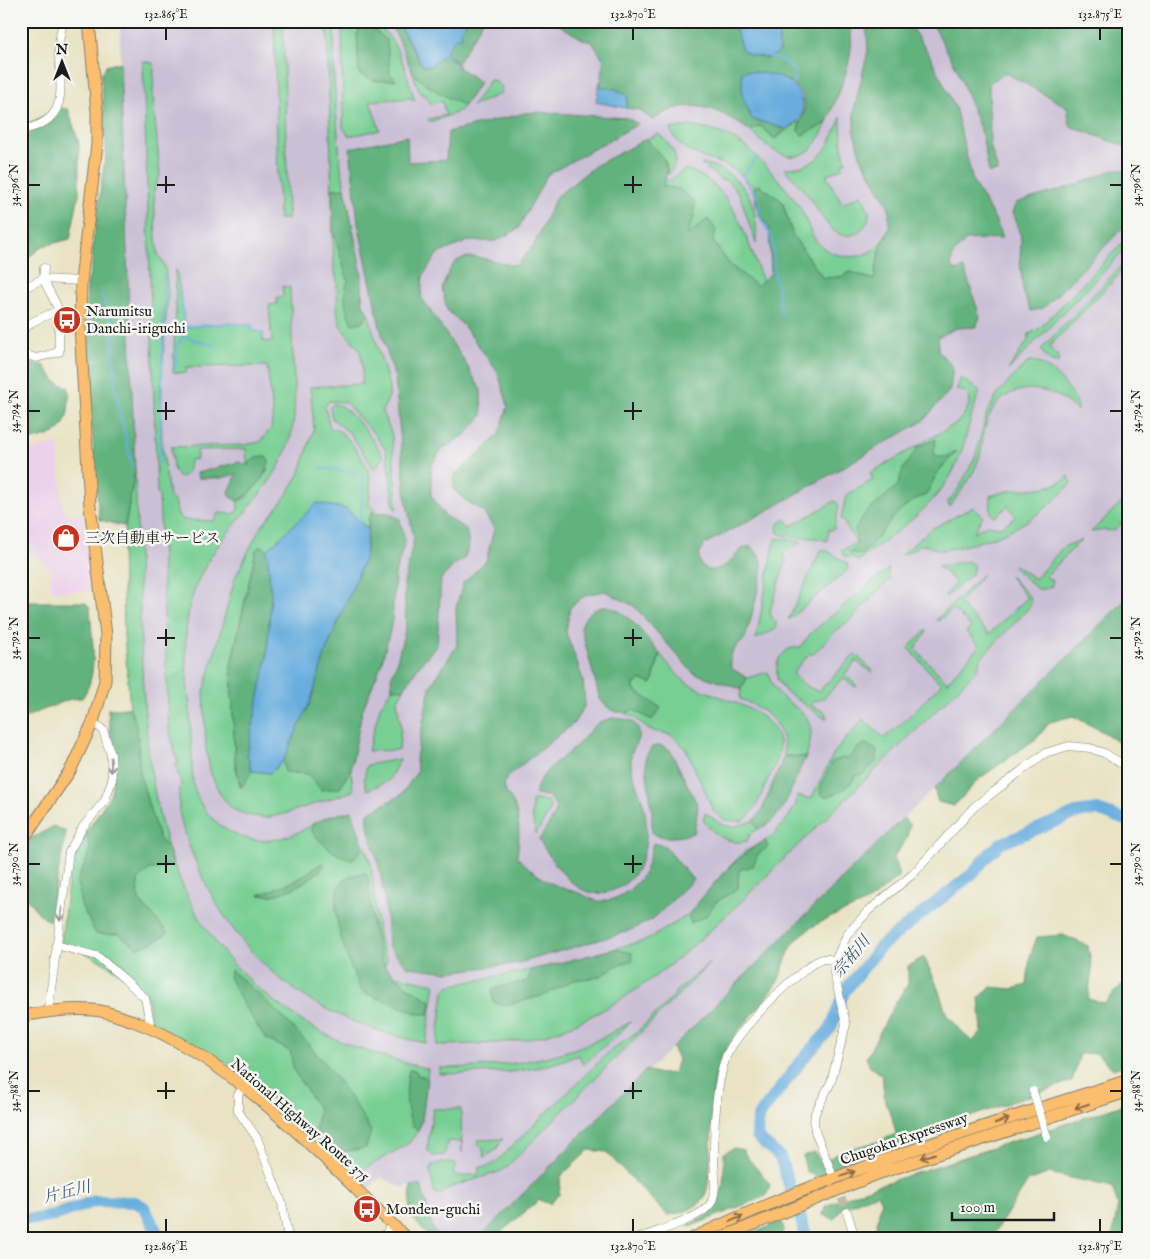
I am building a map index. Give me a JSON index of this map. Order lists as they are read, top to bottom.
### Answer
{
  "streets": {
    "highway": ["National Highway Route 375", "Chugoku Expressway"]
  },
  "water": ["宗祐川", "片丘川"],
  "places": {
    "bus stop": ["Narumitsu Danchi-iriguchi", "Monden-guchi"],
    "shop": ["三次自動車サービス"]
  },
  "scale_bar": "100 m",
  "north": "top",
  "coordinates": [
    "132.865°E",
    "132.870°E",
    "132.875°E",
    "34.796°N",
    "34.794°N",
    "34.792°N",
    "34.790°N",
    "34.788°N"
  ]
}
